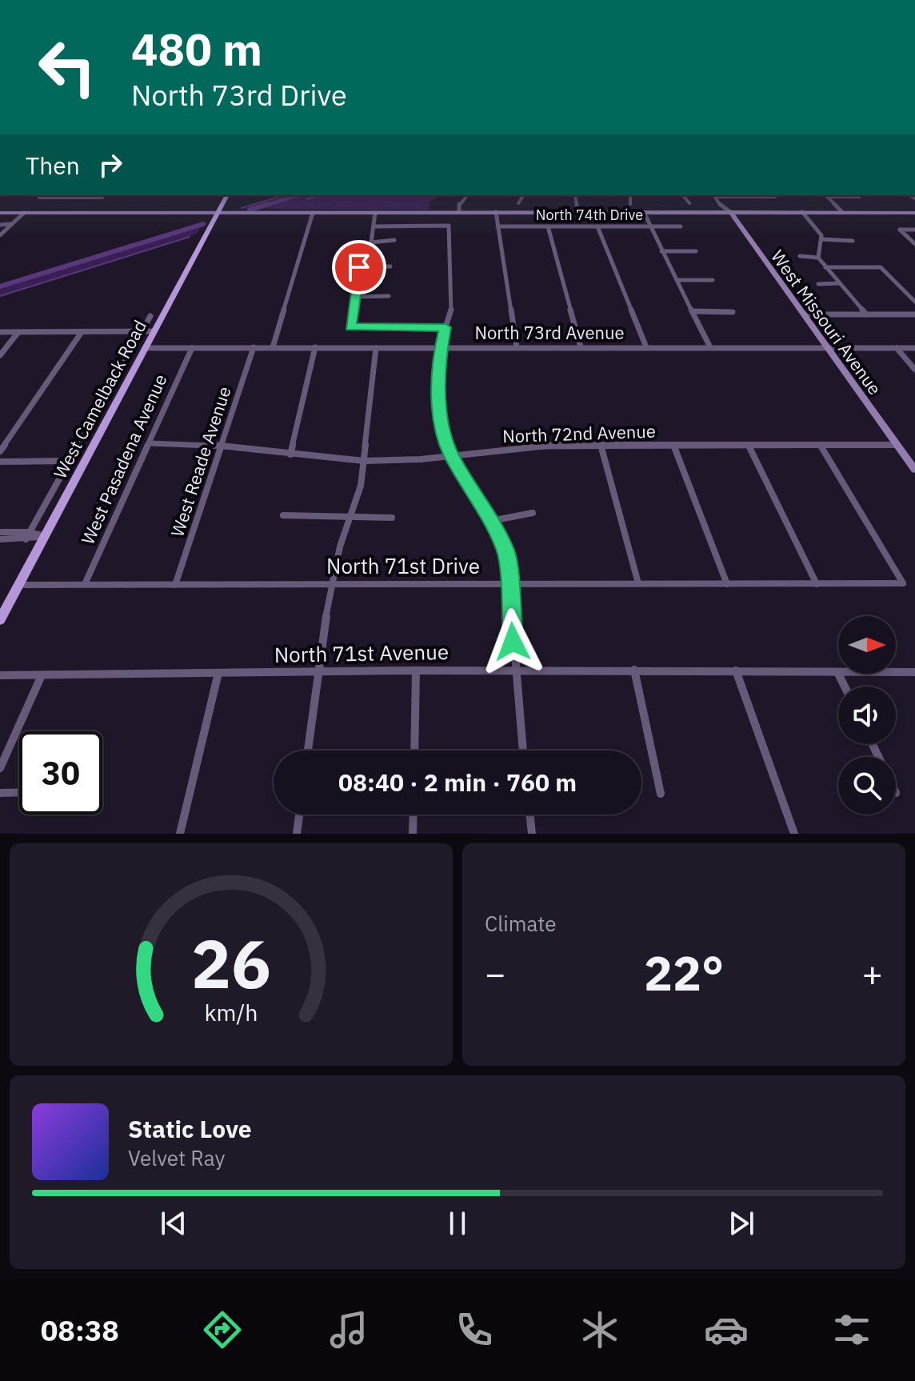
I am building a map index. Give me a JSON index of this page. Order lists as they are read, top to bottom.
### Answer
{
  "streets": {
    "main road": ["West Missouri Avenue", "West Camelback Road"],
    "street": [
      "North 74th Drive",
      "North 73rd Avenue",
      "North 72nd Avenue",
      "West Pasadena Avenue",
      "West Reade Avenue",
      "North 71st Drive",
      "North 71st Avenue"
    ]
  },
  "crossings": [
    ["West Missouri Avenue", "North 73rd Avenue"],
    ["West Missouri Avenue", "North 72nd Avenue"],
    ["North 73rd Avenue", "West Camelback Road"],
    ["North 73rd Avenue", "West Pasadena Avenue"],
    ["North 73rd Avenue", "West Reade Avenue"],
    ["West Camelback Road", "North 71st Drive"],
    ["North 72nd Avenue", "West Pasadena Avenue"],
    ["North 72nd Avenue", "West Reade Avenue"],
    ["North 72nd Avenue", "North 71st Drive"],
    ["West Pasadena Avenue", "North 71st Drive"],
    ["West Reade Avenue", "North 71st Drive"]
  ],
  "north": "right",
  "page": {
    "turn": ["480 m", "North 73rd Drive"],
    "then": "Then",
    "limit": "30",
    "trip": "08:40 · 2 min · 760 m",
    "tile": "Climate",
    "heat": ["−", "22°", "+"],
    "song": ["Static Love", "Velvet Ray"],
    "tabs": "08:38",
    "gauge": ["26", "km/h"]
  }
}
